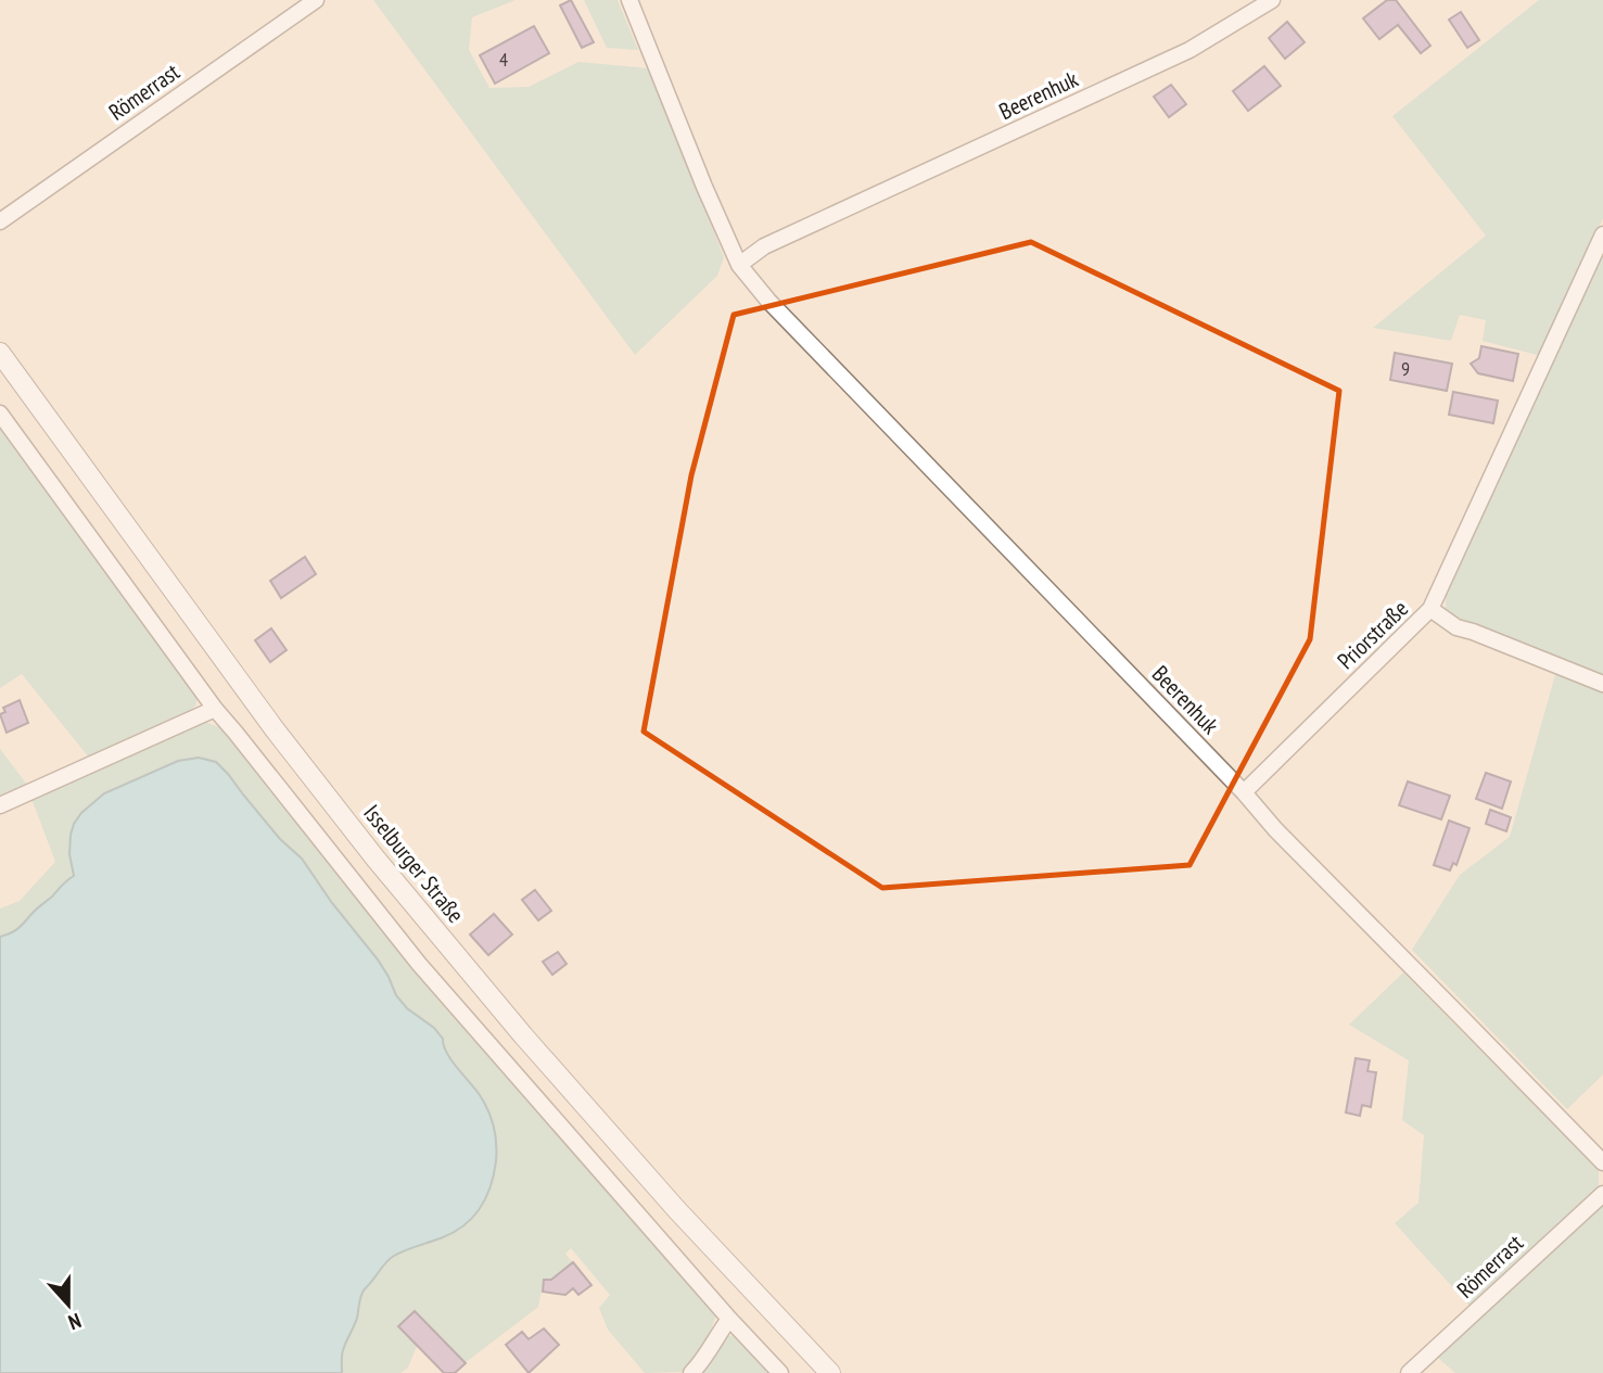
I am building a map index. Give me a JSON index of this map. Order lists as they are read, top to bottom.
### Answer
{
  "streets": {
    "main road": ["Isselburger Straße"],
    "street": ["Römerrast", "Beerenhuk", "Priorstraße"]
  },
  "crossings": [
    ["Beerenhuk", "Priorstraße"]
  ],
  "house_numbers": ["4", "9"],
  "north": "bottom"
}
